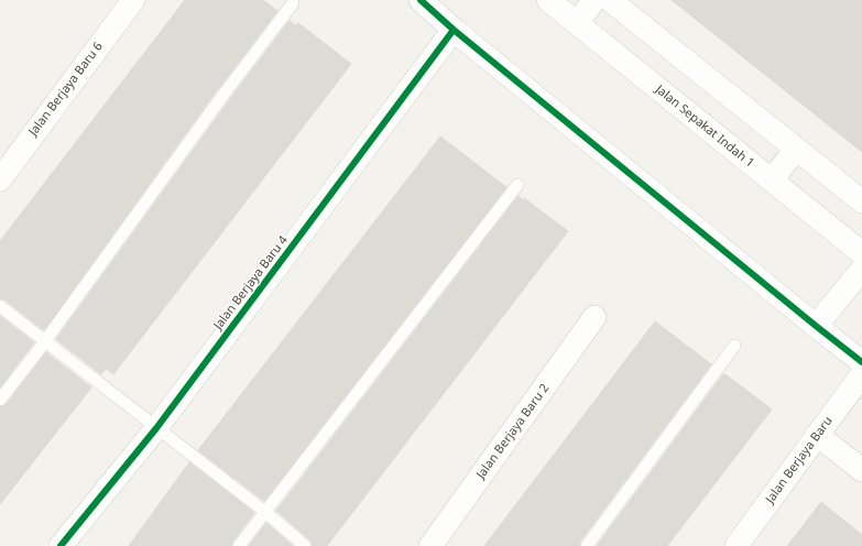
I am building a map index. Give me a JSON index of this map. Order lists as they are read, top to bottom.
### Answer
{
  "streets": {
    "street": [
      "Jalan Berjaya Baru 6",
      "Jalan Sepakat Indah 1",
      "Jalan Berjaya Baru 4",
      "Jalan Berjaya Baru 2",
      "Jalan Berjaya Baru"
    ]
  }
}
